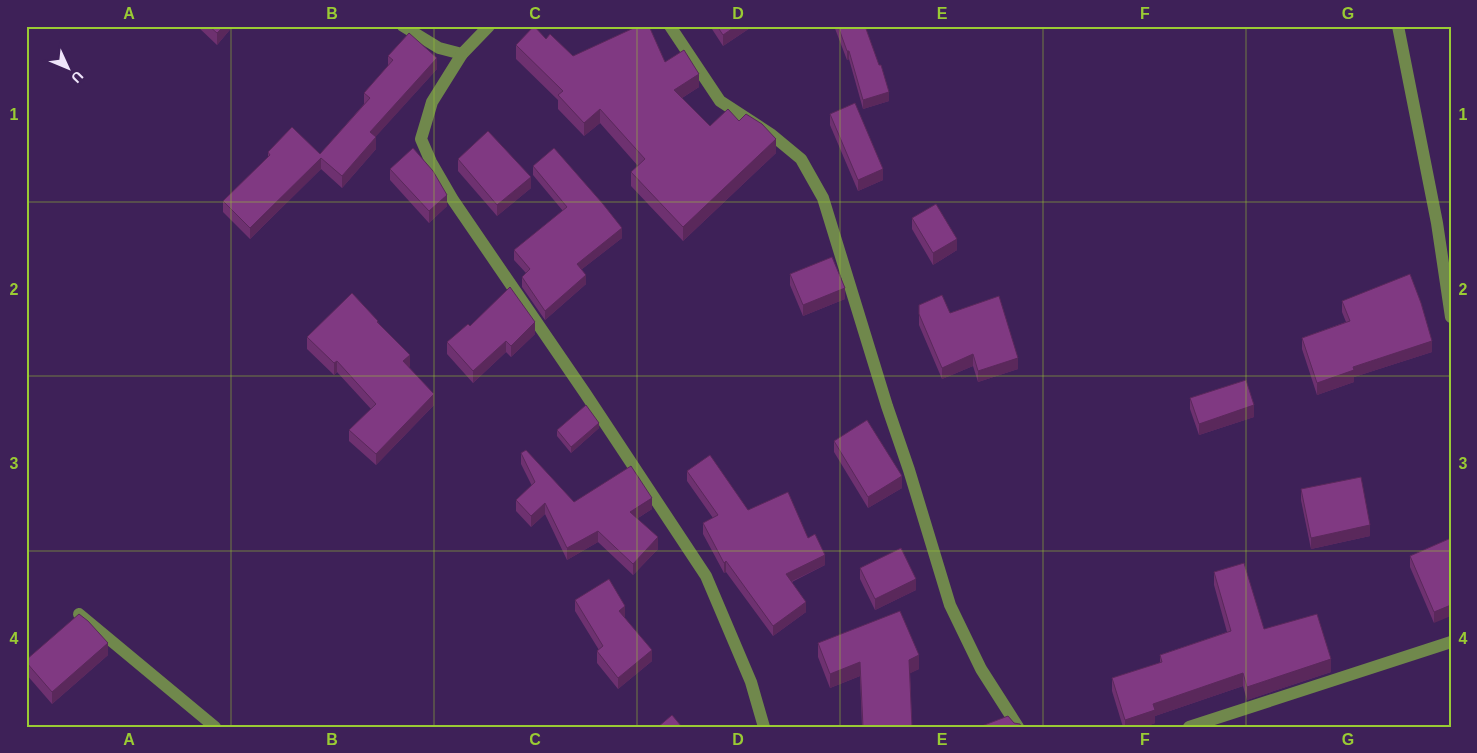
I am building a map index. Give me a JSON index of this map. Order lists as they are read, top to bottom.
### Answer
{
  "north": "bottom right",
  "grid": {
    "columns": [
      "A",
      "B",
      "C",
      "D",
      "E",
      "F",
      "G"
    ],
    "rows": [
      "1",
      "2",
      "3",
      "4"
    ]
  }
}
